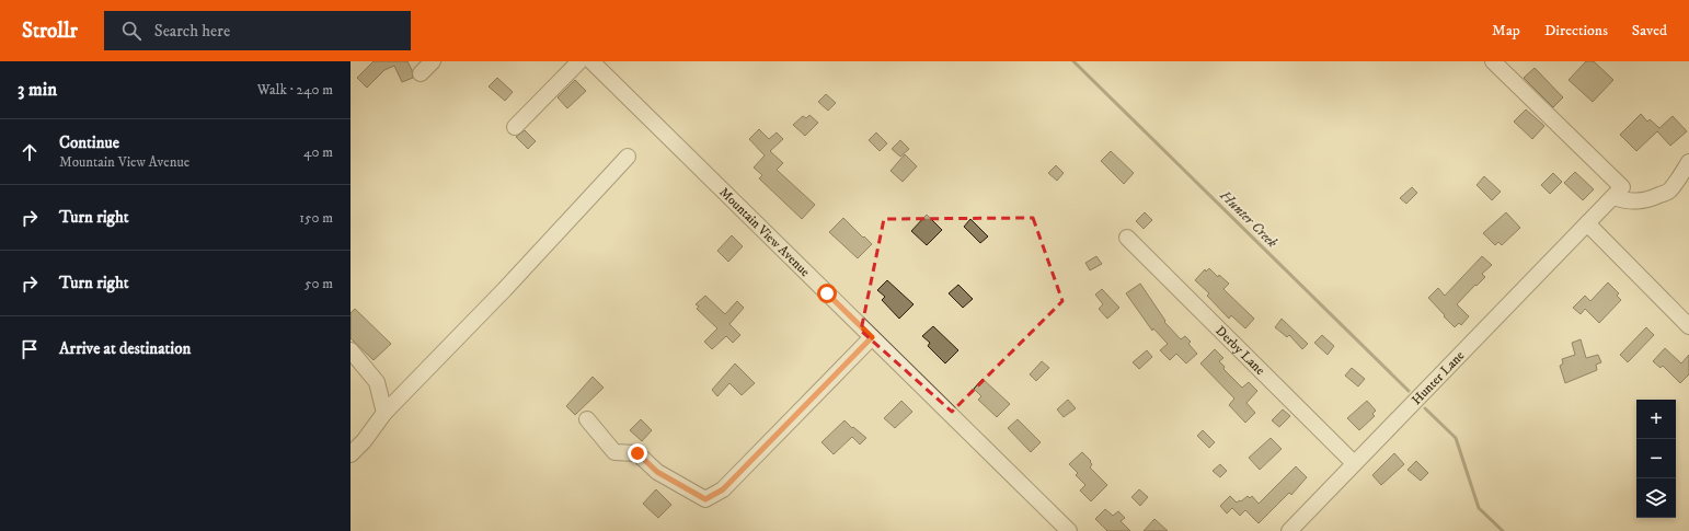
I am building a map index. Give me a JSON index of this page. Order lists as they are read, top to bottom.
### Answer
{
  "streets": {
    "street": ["Mountain View Avenue", "Derby Lane", "Hunter Lane"]
  },
  "crossings": [
    ["Derby Lane", "Hunter Lane"]
  ],
  "water": ["Hunter Creek"],
  "page": {
    "header": "Strollr",
    "search": "Search here",
    "nav": ["Map", "Directions", "Saved"],
    "heading": ["3 min", "Walk · 240 m"],
    "list": [
      ["Continue", "Mountain View Avenue", "40 m"],
      ["Turn right", "150 m"],
      ["Turn right", "50 m"],
      "Arrive at destination"
    ],
    "map_buttons": ["+", "−"]
  }
}
